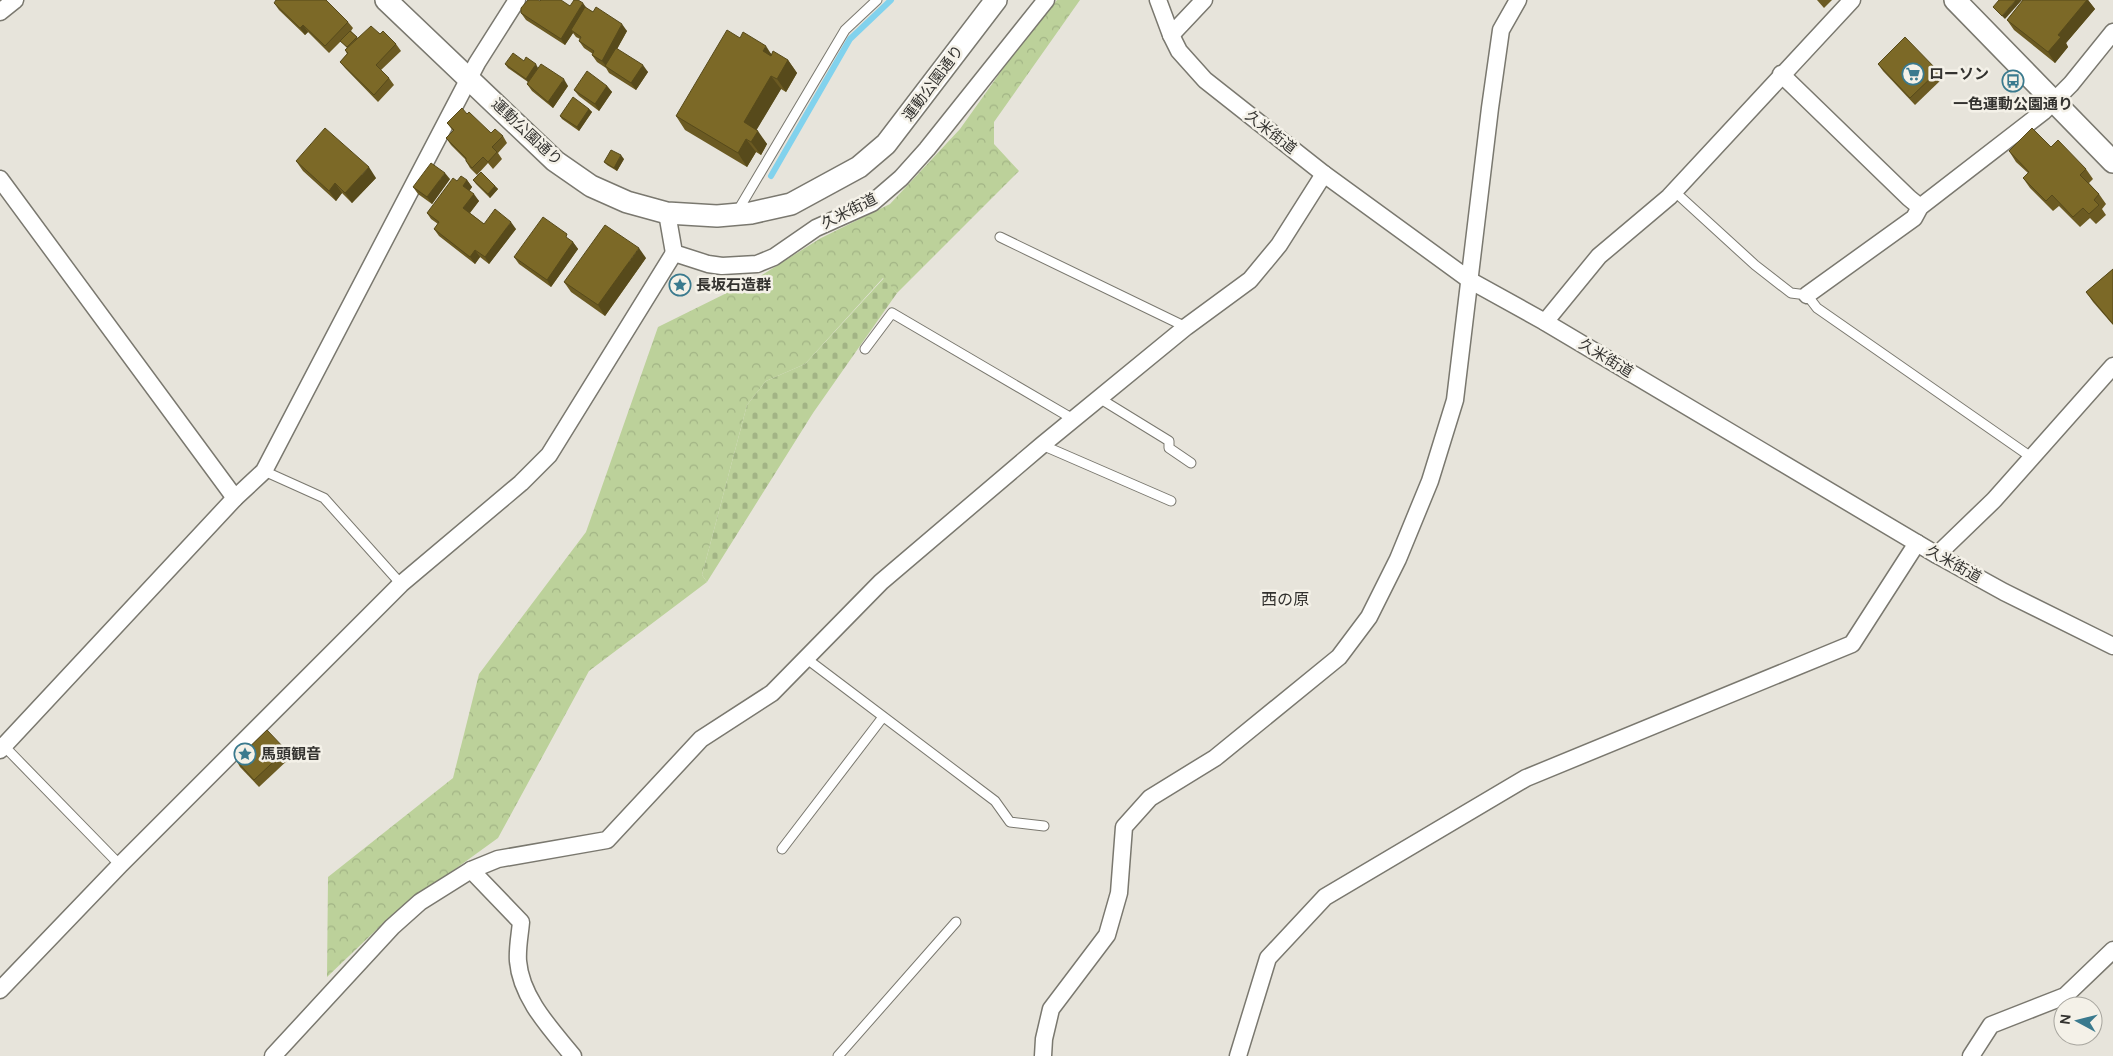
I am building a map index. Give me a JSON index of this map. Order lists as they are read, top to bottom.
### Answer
{
  "streets": {
    "street": ["運動公園通り", "久米街道"]
  },
  "districts": ["西の原"],
  "places": {
    "supermarket": ["ローソン"],
    "bus stop": ["一色運動公園通り"],
    "place": ["長坂石造群", "馬頭観音"]
  },
  "north": "left"
}
